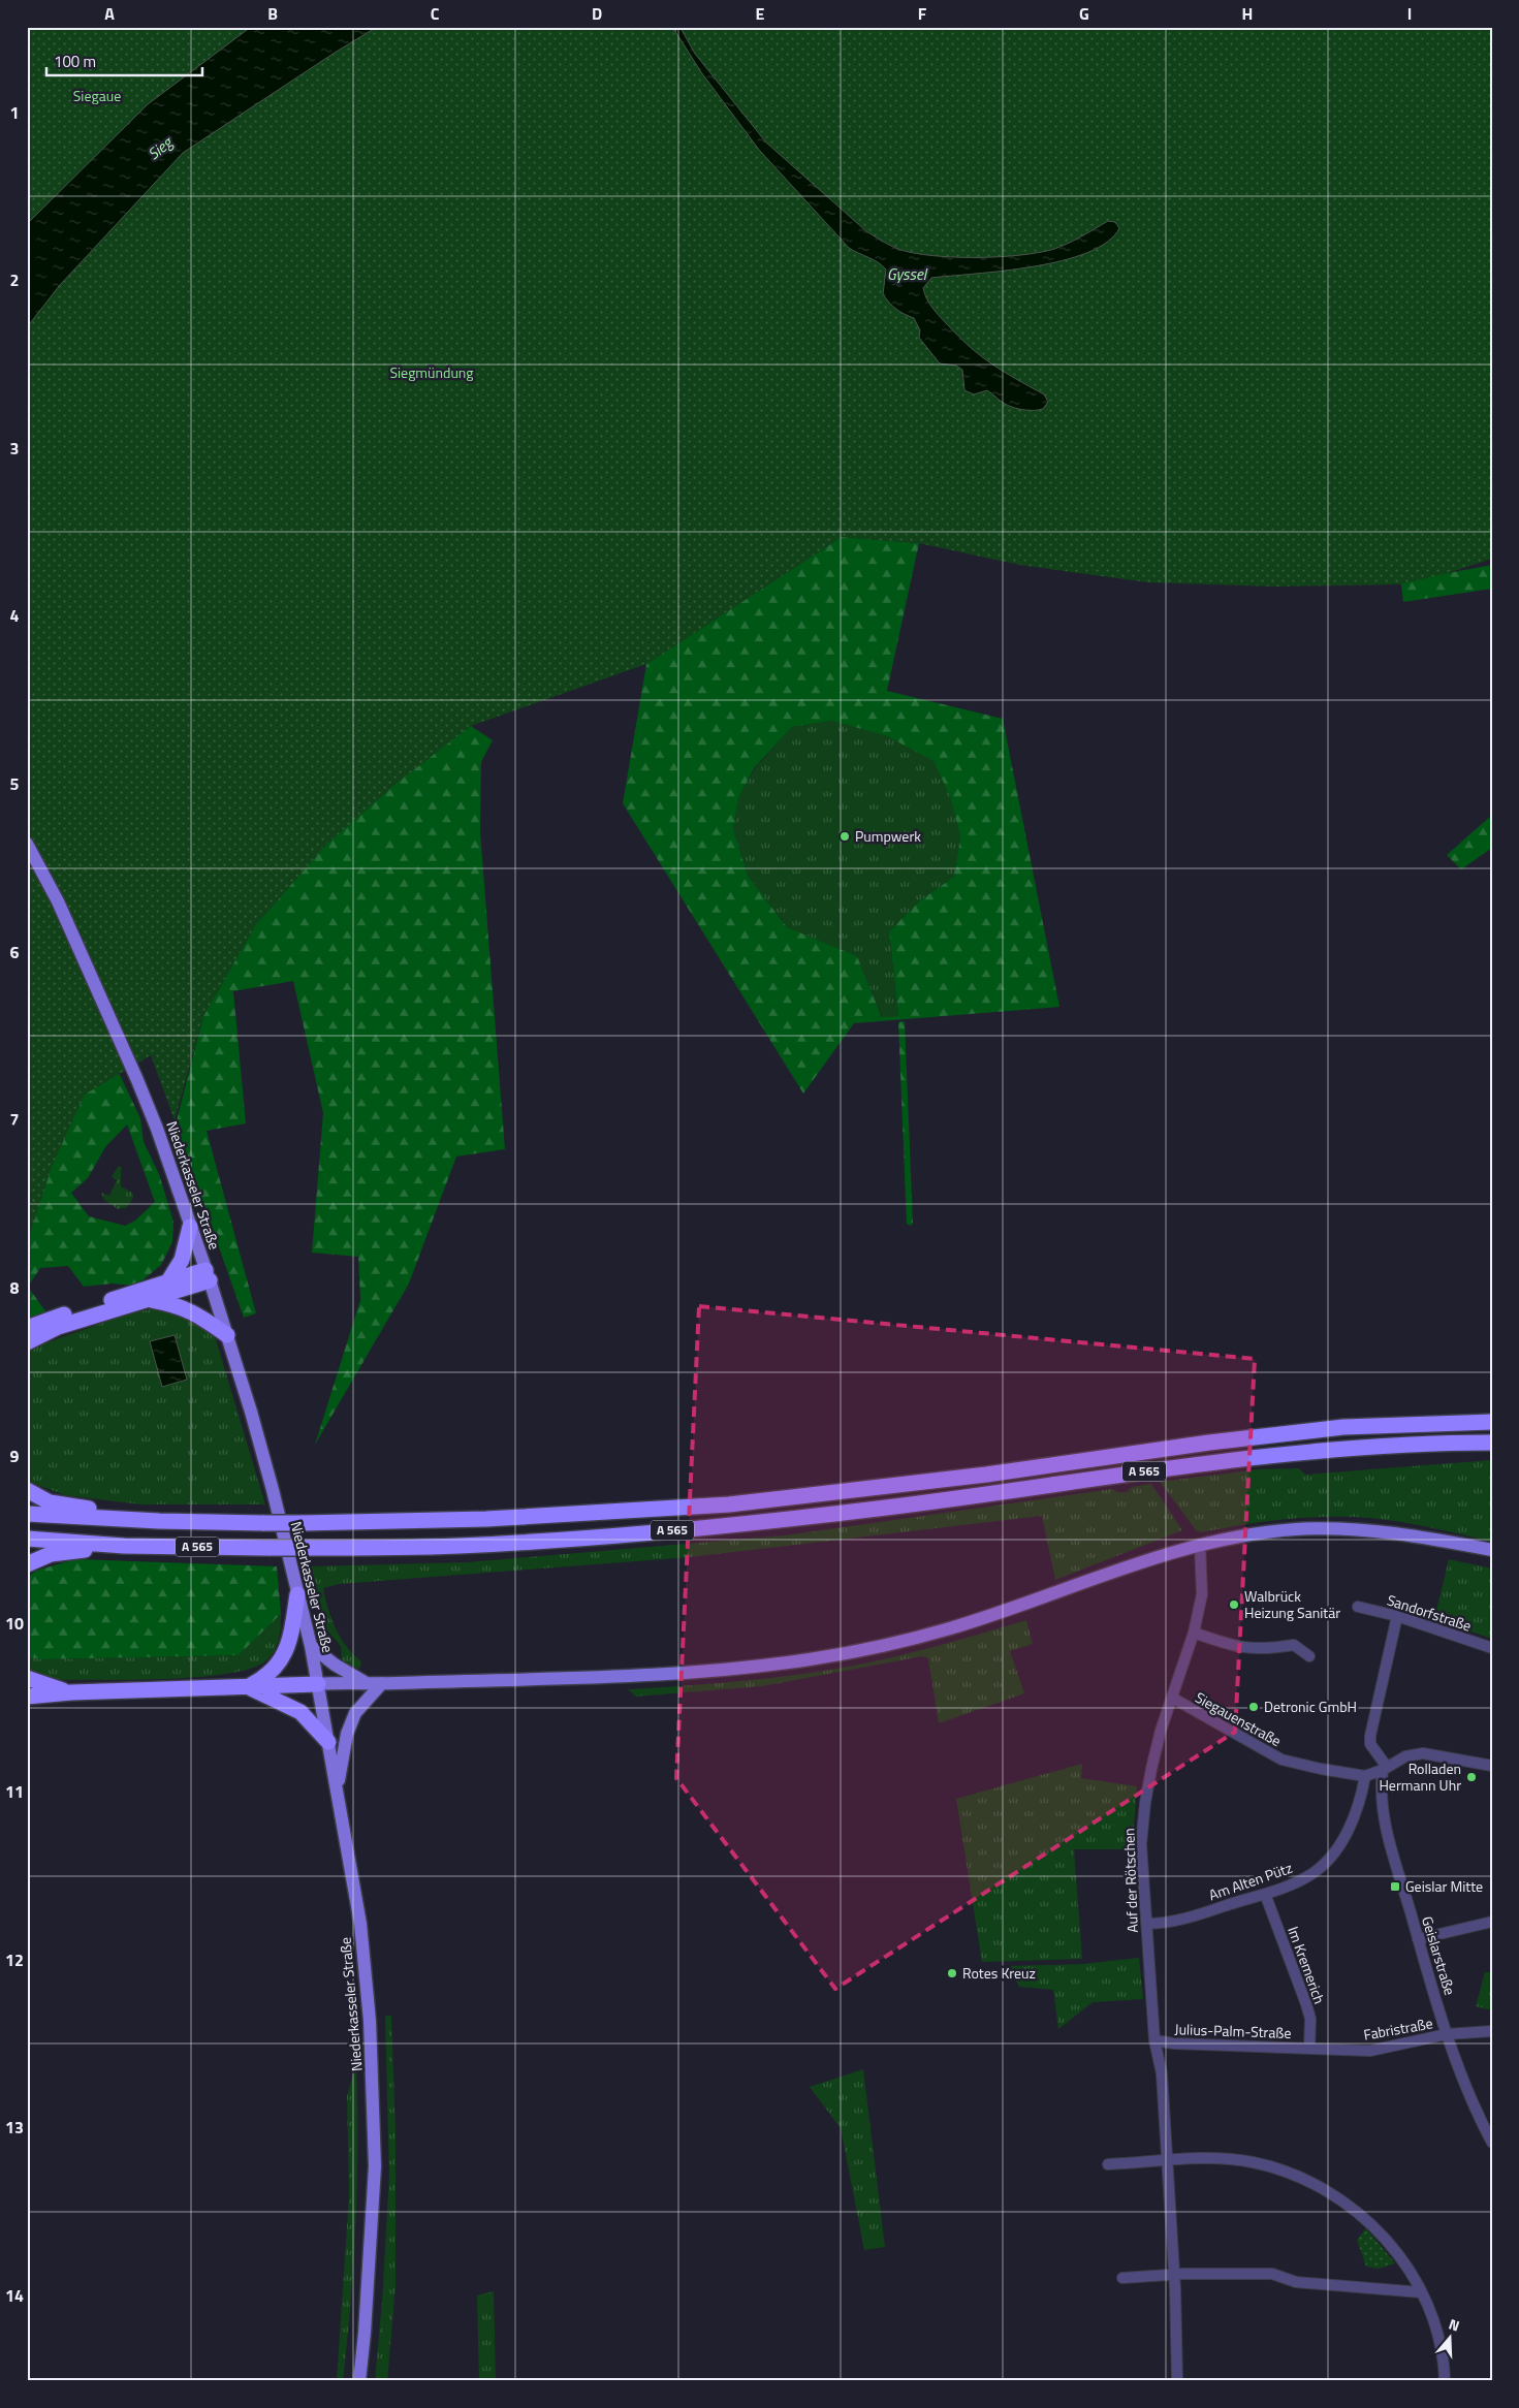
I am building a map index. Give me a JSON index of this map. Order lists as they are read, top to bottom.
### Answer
{
  "streets": {
    "highway": ["A 565"],
    "main road": ["Niederkasseler Straße"],
    "street": [
      "Sandorfstraße",
      "Siegauenstraße",
      "Auf der Rötschen",
      "Am Alten Pütz",
      "Geislarstraße",
      "Im Kremerich",
      "Fabristraße",
      "Julius-Palm-Straße"
    ]
  },
  "crossings": [
    ["Siegauenstraße", "Auf der Rötschen"],
    ["Siegauenstraße", "Am Alten Pütz"],
    ["Siegauenstraße", "Geislarstraße"],
    ["Auf der Rötschen", "Am Alten Pütz"],
    ["Auf der Rötschen", "Julius-Palm-Straße"],
    ["Am Alten Pütz", "Im Kremerich"],
    ["Geislarstraße", "Fabristraße"],
    ["Im Kremerich", "Fabristraße"],
    ["Im Kremerich", "Julius-Palm-Straße"],
    ["Fabristraße", "Julius-Palm-Straße"]
  ],
  "water": ["Sieg", "Gyssel"],
  "parks": ["Siegaue", "Siegmündung"],
  "places": {
    "other": [
      "Pumpwerk",
      "Walbrück Heizung Sanitär",
      "Detronic GmbH",
      "Rolladen Hermann Uhr",
      "Rotes Kreuz"
    ],
    "transit": ["Geislar Mitte"]
  },
  "scale_bar": "100 m",
  "north": "top",
  "grid": {
    "columns": [
      "A",
      "B",
      "C",
      "D",
      "E",
      "F",
      "G",
      "H",
      "I"
    ],
    "rows": [
      "1",
      "2",
      "3",
      "4",
      "5",
      "6",
      "7",
      "8",
      "9",
      "10",
      "11",
      "12",
      "13",
      "14"
    ]
  }
}
